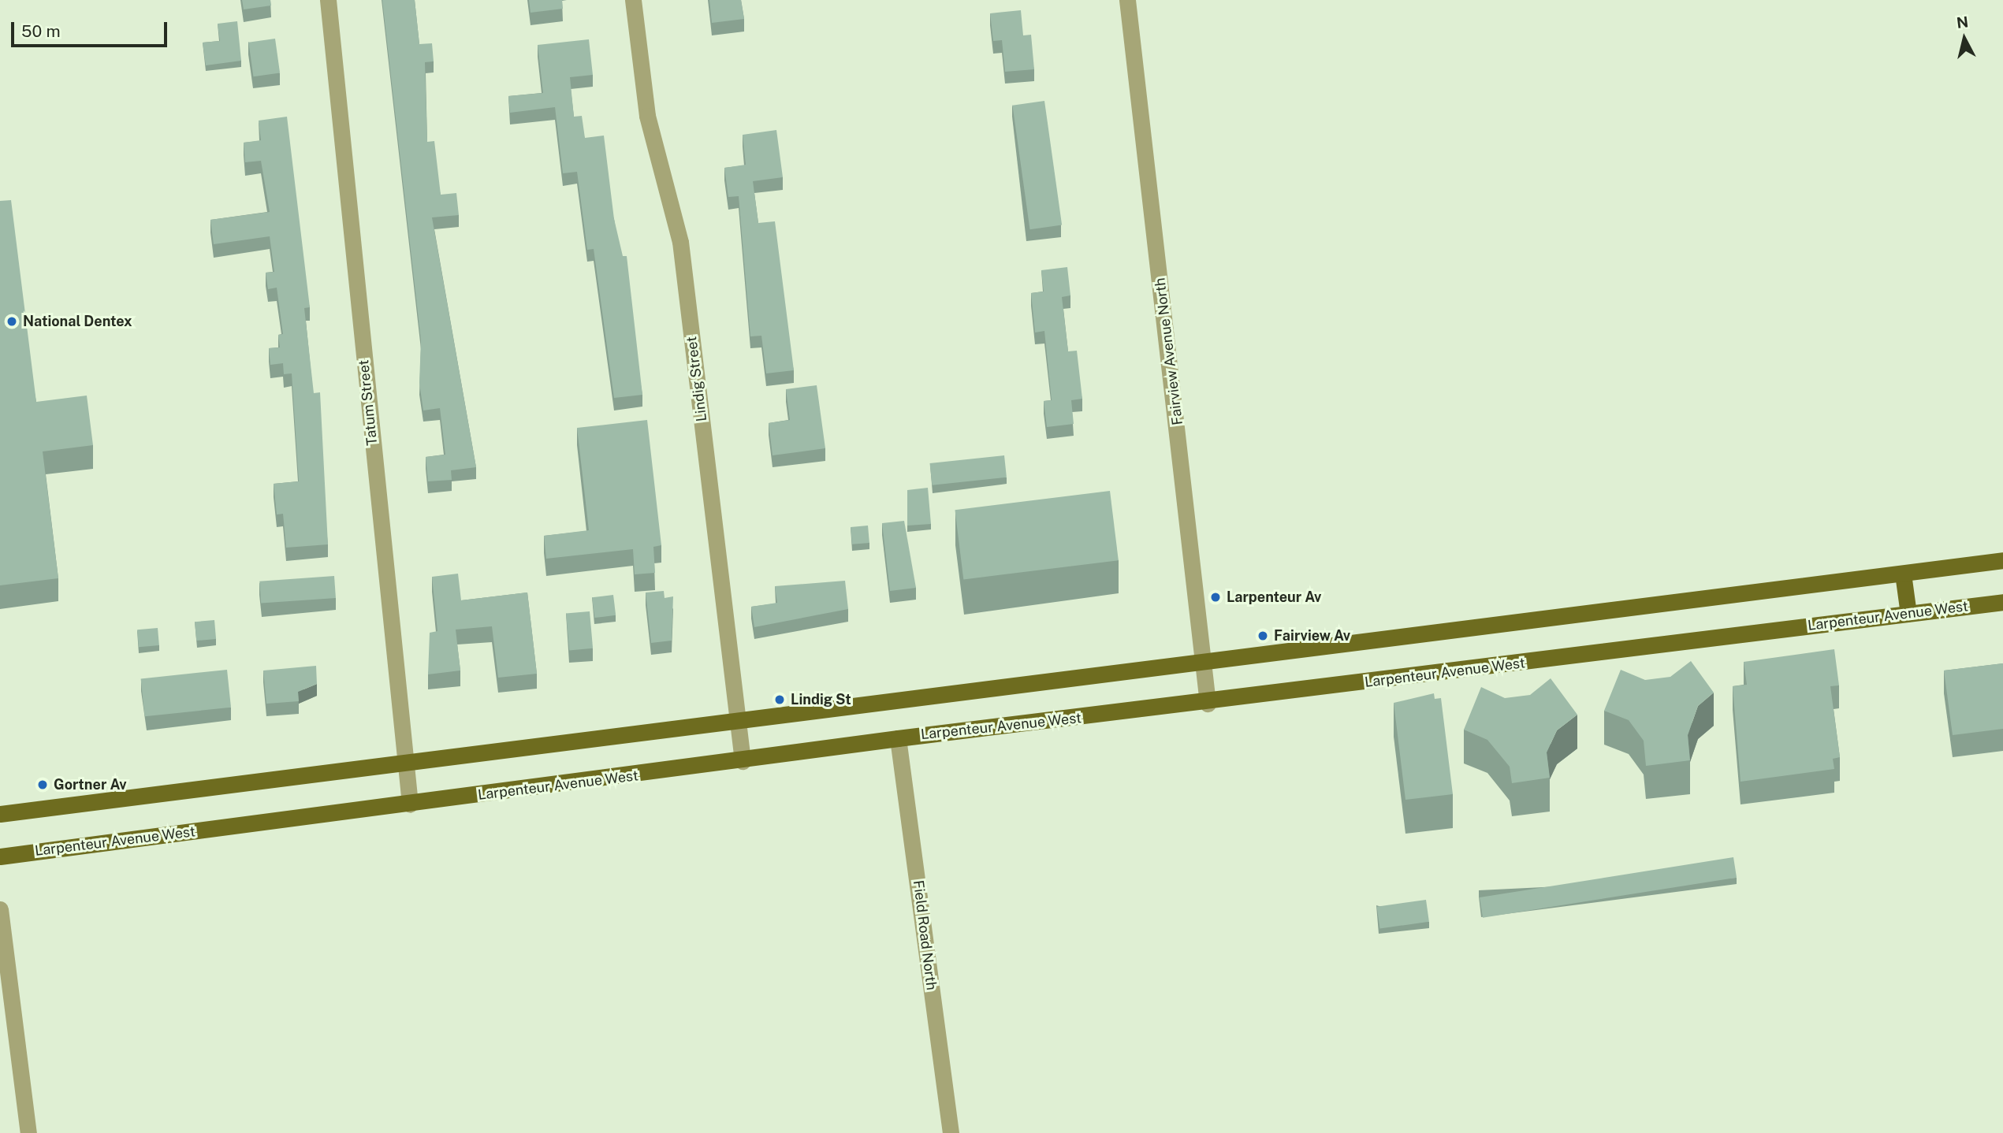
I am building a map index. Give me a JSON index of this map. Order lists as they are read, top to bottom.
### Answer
{
  "streets": {
    "main road": ["Larpenteur Avenue West"],
    "street": [
      "Fairview Avenue North",
      "Lindig Street",
      "Tatum Street",
      "Field Road North"
    ]
  },
  "crossings": [
    ["Fairview Avenue North", "Larpenteur Avenue West"],
    ["Lindig Street", "Larpenteur Avenue West"],
    ["Tatum Street", "Larpenteur Avenue West"],
    ["Larpenteur Avenue West", "Field Road North"]
  ],
  "places": [
    "National Dentex",
    "Larpenteur Av",
    "Fairview Av",
    "Lindig St",
    "Gortner Av"
  ],
  "scale_bar": "50 m",
  "north": "top"
}
